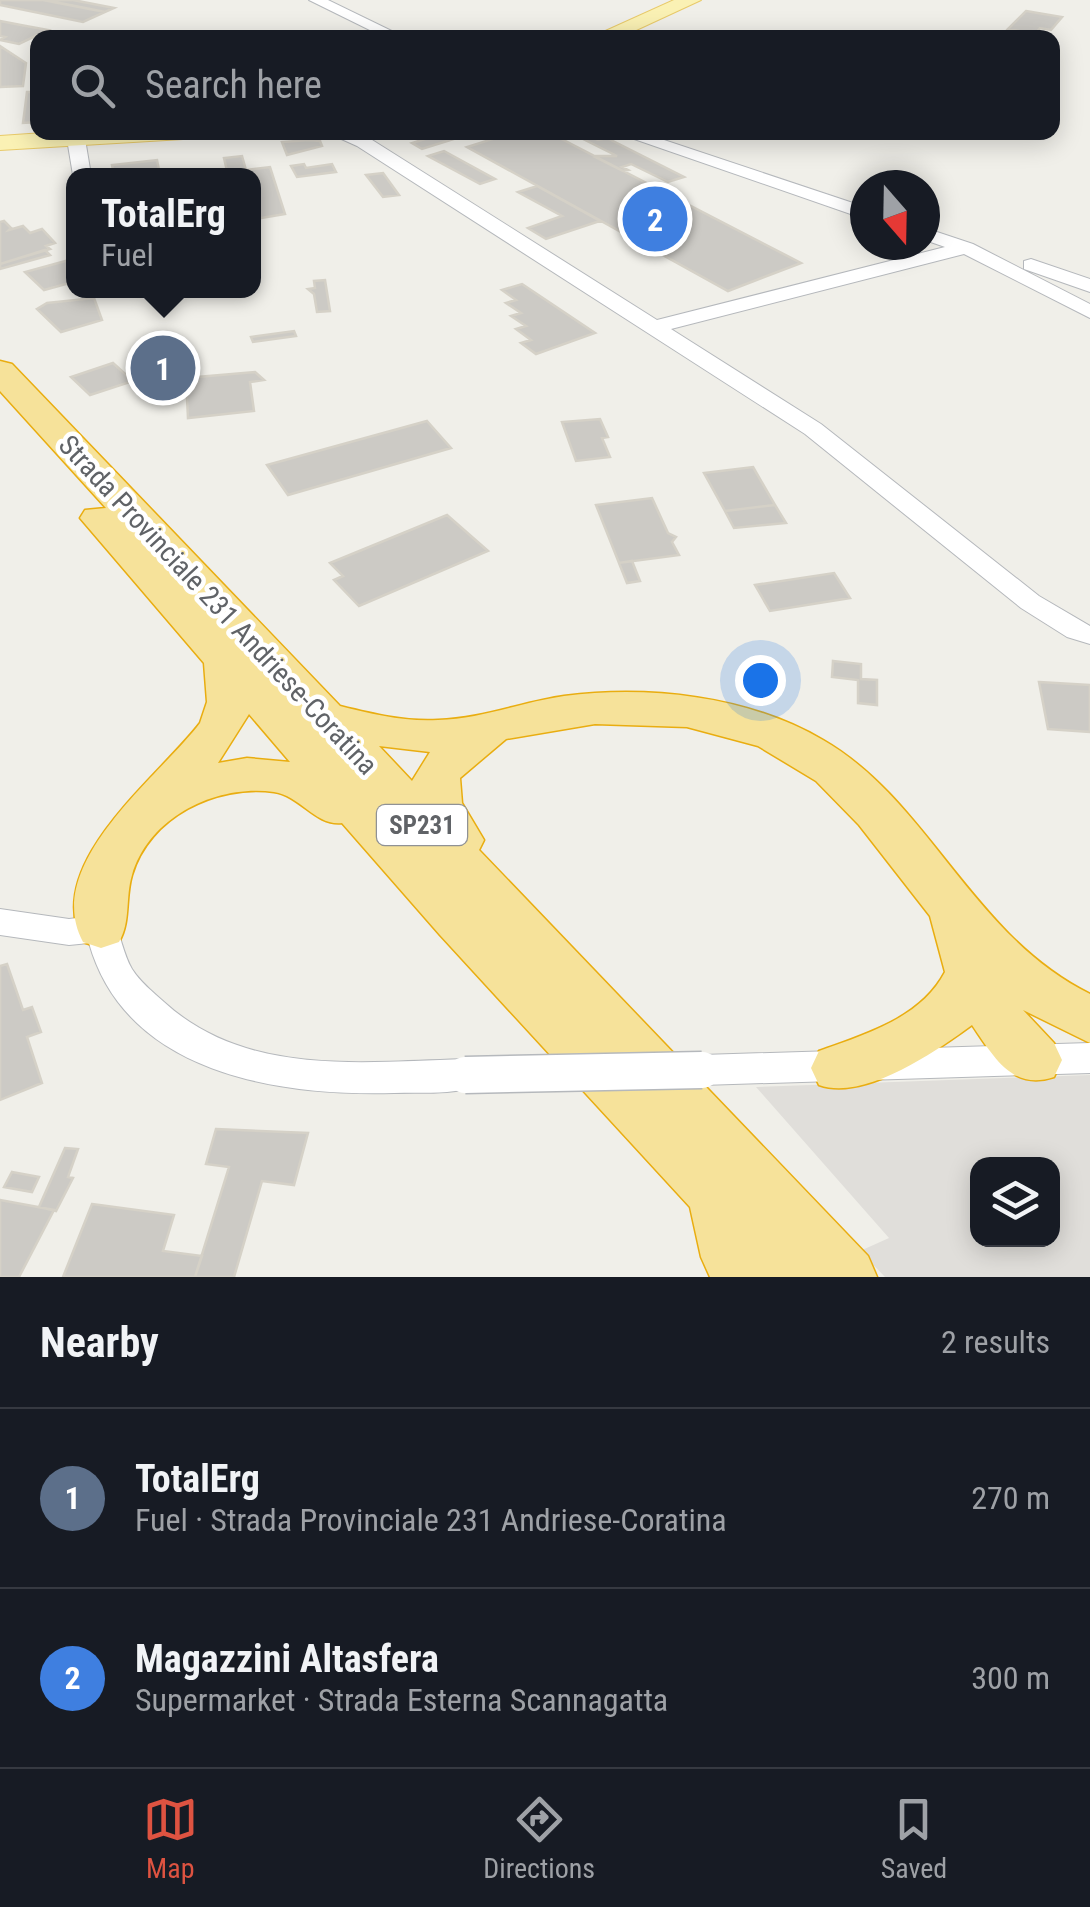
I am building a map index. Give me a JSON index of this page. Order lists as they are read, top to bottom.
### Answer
{
  "streets": {
    "highway": ["Strada Provinciale 231 Andriese-Coratina", "SP231"]
  },
  "north": "bottom",
  "page": {
    "search": "Search here",
    "popup": ["TotalErg", "Fuel"],
    "pins": ["2", "1"],
    "heading": ["Nearby", "2 results"],
    "list": [
      {
        "mark": "1",
        "name": "TotalErg",
        "note": "Fuel · Strada Provinciale 231 Andriese-Coratina",
        "value": "270 m"
      },
      {
        "mark": "2",
        "name": "Magazzini Altasfera",
        "note": "Supermarket · Strada Esterna Scannagatta",
        "value": "300 m"
      }
    ],
    "nav": ["Map", "Directions", "Saved"]
  }
}
